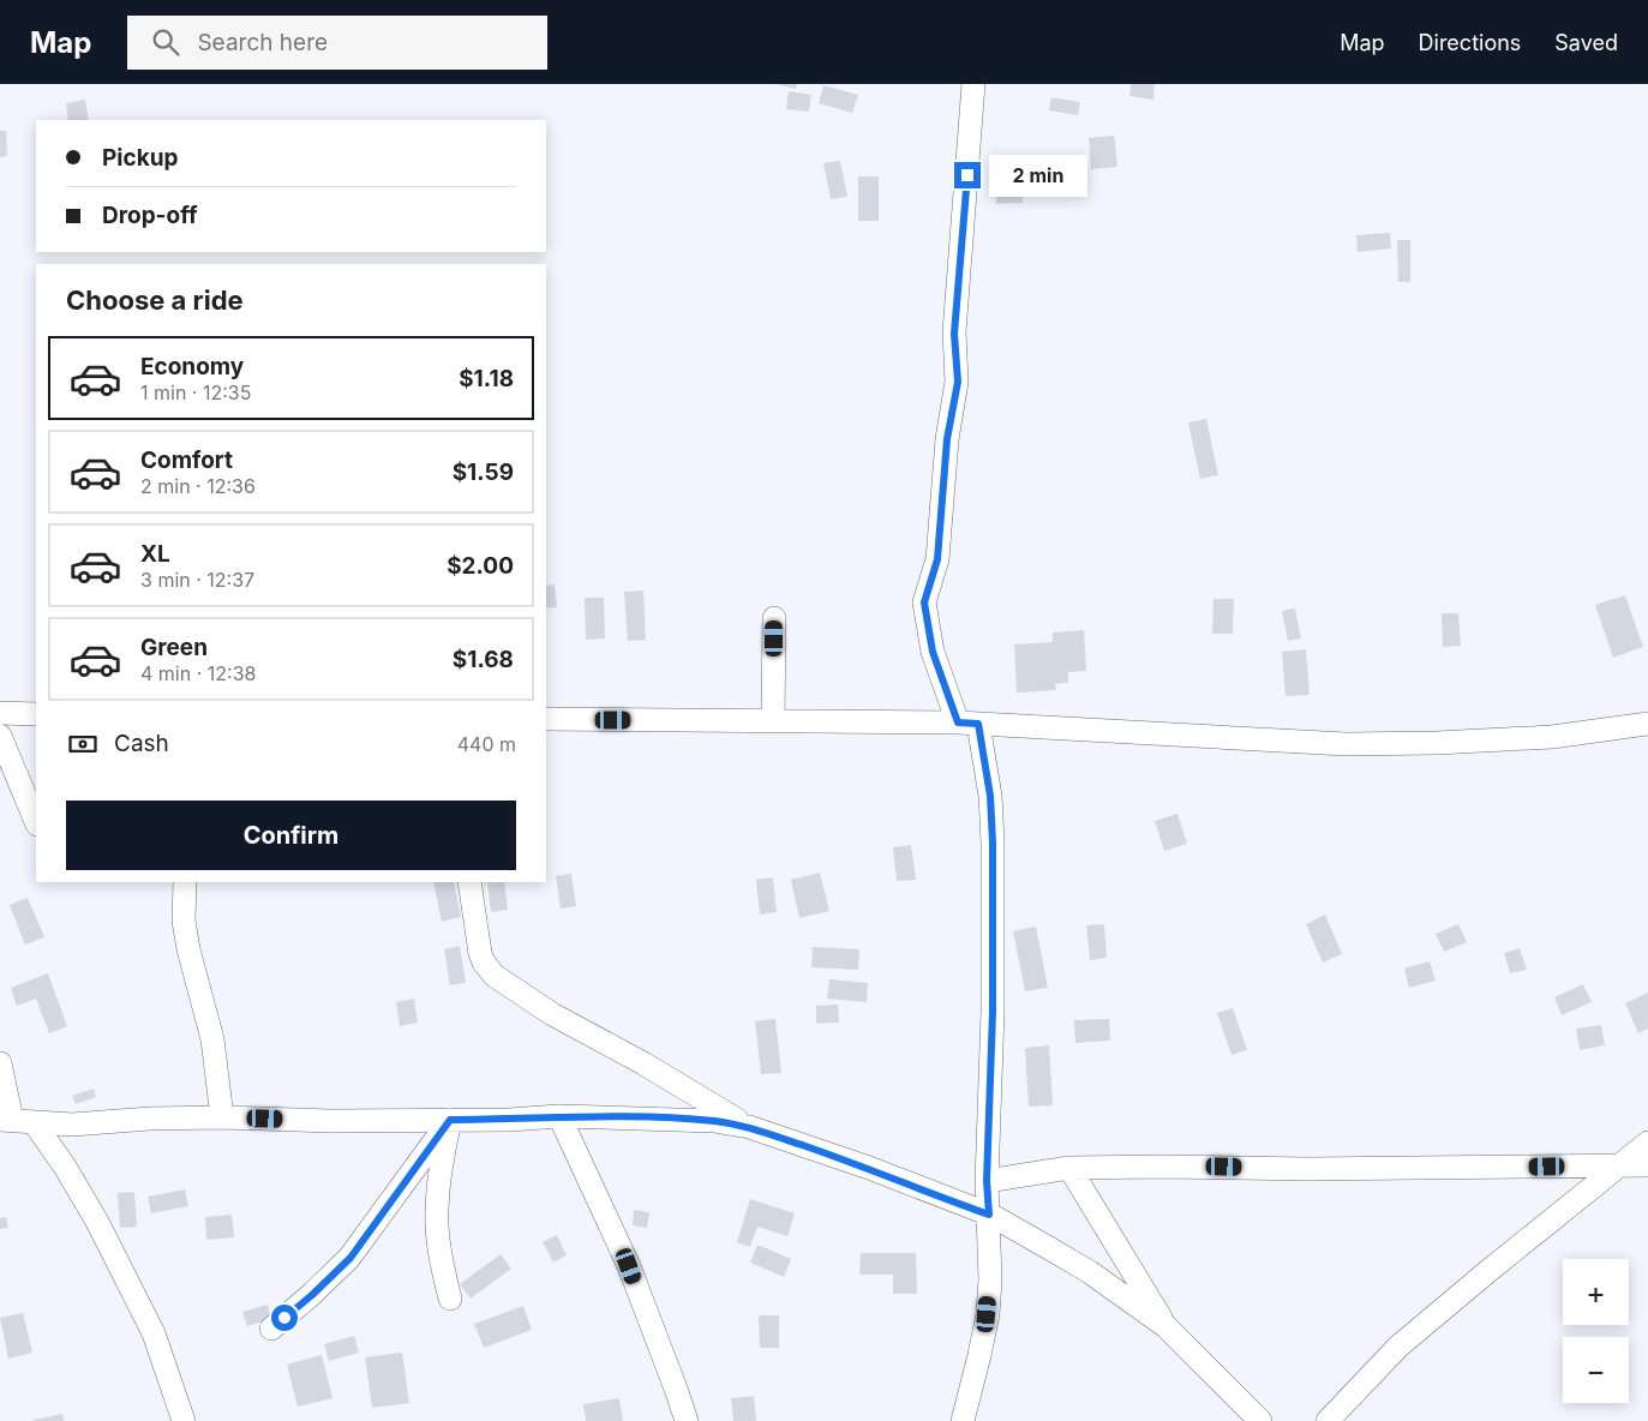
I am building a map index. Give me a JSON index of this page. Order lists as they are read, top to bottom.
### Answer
{
  "page": {
    "header": "Map",
    "search": "Search here",
    "nav": ["Map", "Directions", "Saved"],
    "banner": ["Pickup", "Drop-off"],
    "bubble": "2 min",
    "heading": "Choose a ride",
    "list": [
      {
        "name": "Economy",
        "note": "1 min · 12:35",
        "value": "$1.18"
      },
      {
        "name": "Comfort",
        "note": "2 min · 12:36",
        "value": "$1.59"
      },
      {
        "name": "XL",
        "note": "3 min · 12:37",
        "value": "$2.00"
      },
      {
        "name": "Green",
        "note": "4 min · 12:38",
        "value": "$1.68"
      }
    ],
    "pay": ["Cash", "440 m"],
    "buttons": "Confirm",
    "map_buttons": ["+", "−"]
  }
}
